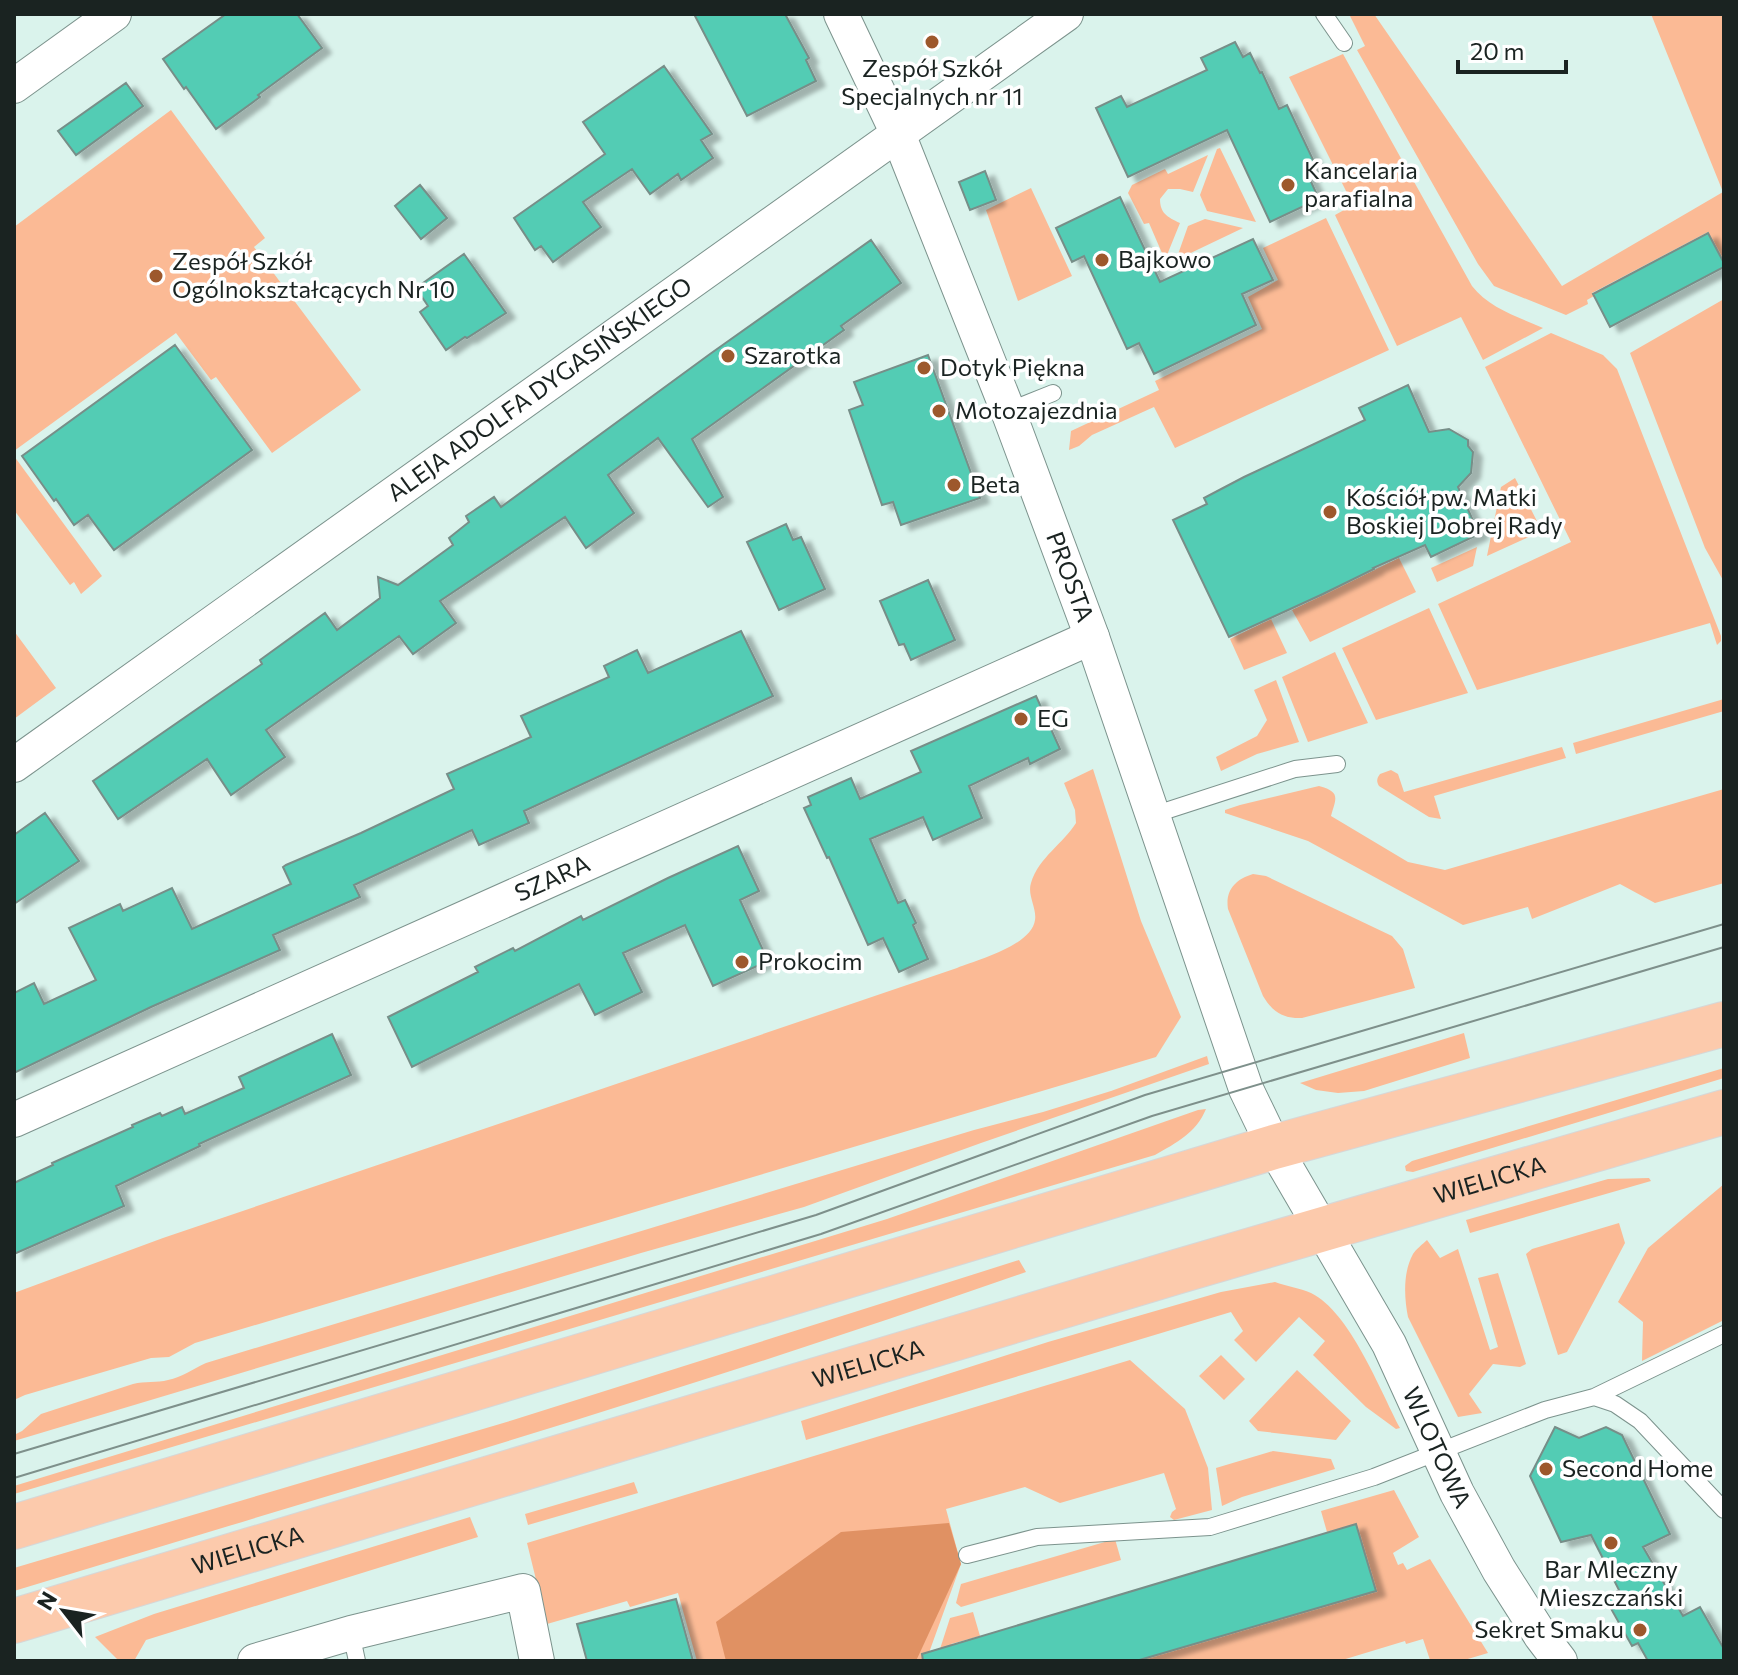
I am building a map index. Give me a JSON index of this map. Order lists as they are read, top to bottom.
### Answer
{
  "streets": {
    "main road": ["WIELICKA"],
    "street": [
      "ALEJA ADOLFA DYGASIŃSKIEGO",
      "PROSTA",
      "SZARA",
      "WLOTOWA"
    ]
  },
  "crossings": [
    ["ALEJA ADOLFA DYGASIŃSKIEGO", "PROSTA"],
    ["PROSTA", "SZARA"],
    ["PROSTA", "WLOTOWA"],
    ["WIELICKA", "WLOTOWA"]
  ],
  "places": [
    "Zespół Szkół Specjalnych nr 11",
    "Kancelaria parafialna",
    "Bajkowo",
    "Zespół Szkół Ogólnokształcących Nr 10",
    "Szarotka",
    "Dotyk Piękna",
    "Motozajezdnia",
    "Beta",
    "Kościół pw. Matki Boskiej Dobrej Rady",
    "EG",
    "Prokocim",
    "Second Home",
    "Bar Mleczny Mieszczański",
    "Sekret Smaku"
  ],
  "scale_bar": "20 m",
  "north": "top left"
}
